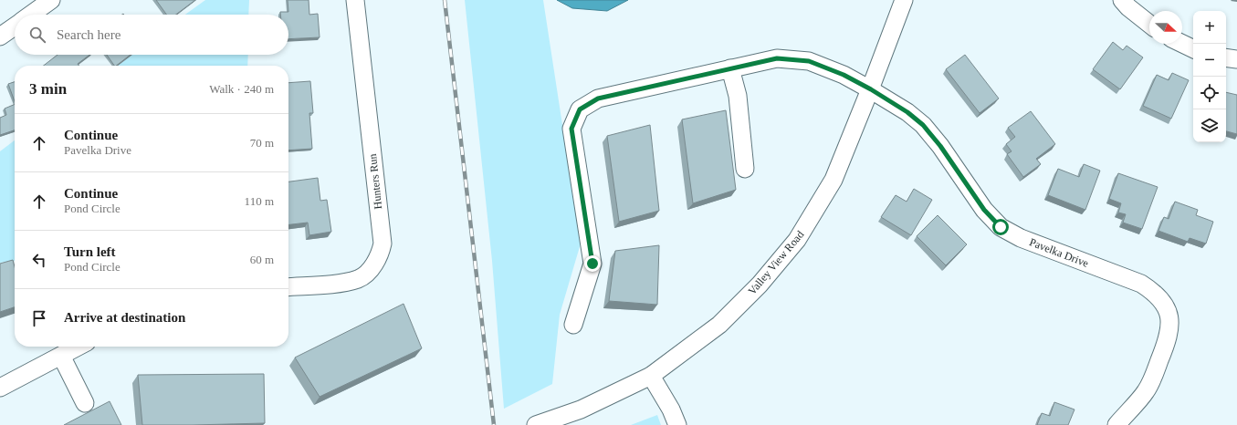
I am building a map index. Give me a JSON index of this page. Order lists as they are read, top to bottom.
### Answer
{
  "streets": {
    "street": ["Hunters Run", "Pavelka Drive", "Valley View Road"]
  },
  "crossings": [
    ["Pavelka Drive", "Valley View Road"]
  ],
  "north": "right",
  "page": {
    "map_buttons": ["+", "−"],
    "search": "Search here",
    "heading": ["3 min", "Walk · 240 m"],
    "list": [
      ["Continue", "Pavelka Drive", "70 m"],
      ["Continue", "Pond Circle", "110 m"],
      ["Turn left", "Pond Circle", "60 m"],
      "Arrive at destination"
    ]
  }
}
